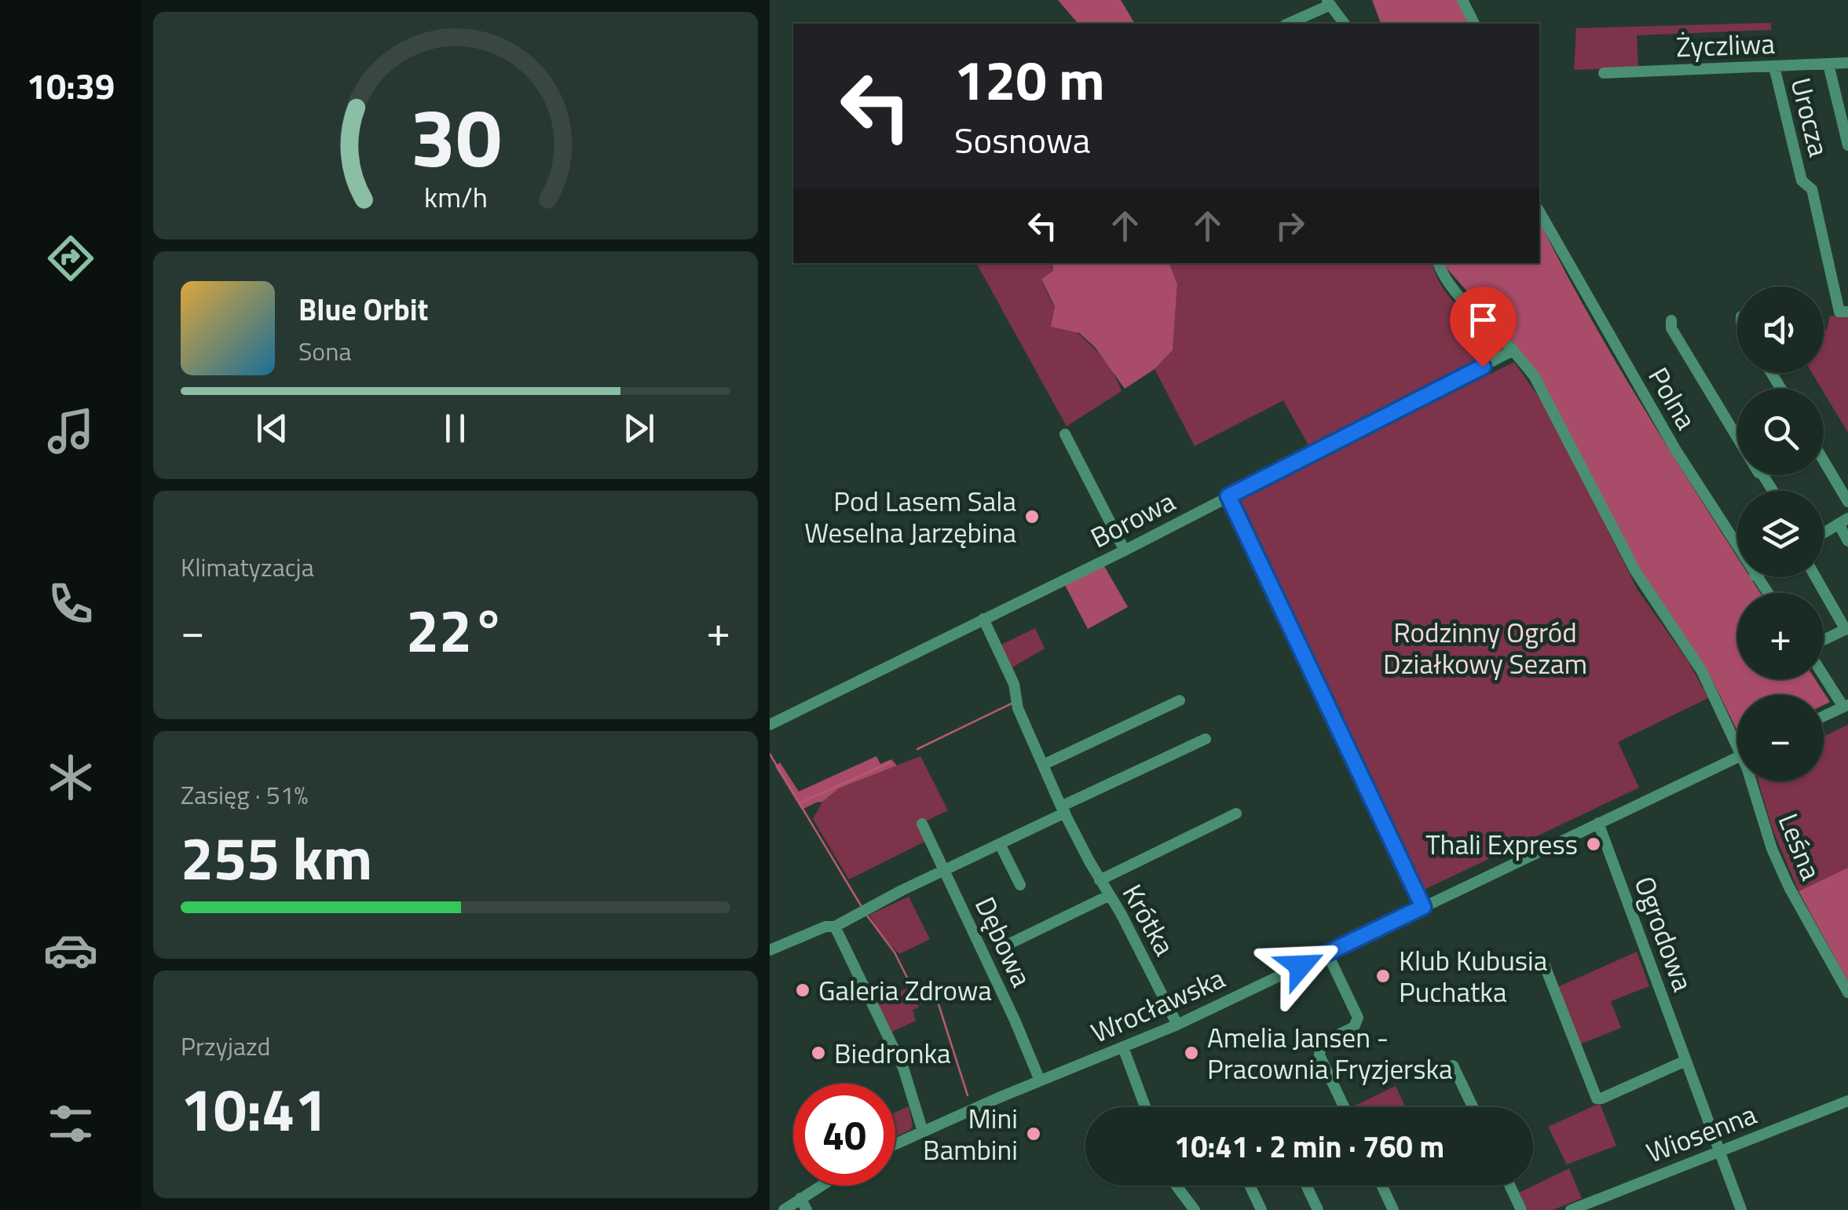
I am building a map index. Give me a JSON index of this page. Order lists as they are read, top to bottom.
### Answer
{
  "streets": {
    "street": [
      "Życzliwa",
      "Urocza",
      "Polna",
      "Borowa",
      "Leśna",
      "Krótka",
      "Ogrodowa",
      "Dębowa",
      "Wrocławska",
      "Wiosenna"
    ]
  },
  "crossings": [
    ["Życzliwa", "Urocza"],
    ["Borowa", "Krótka"],
    ["Krótka", "Wrocławska"],
    ["Ogrodowa", "Wrocławska"],
    ["Ogrodowa", "Wiosenna"],
    ["Dębowa", "Wrocławska"]
  ],
  "parks": ["Rodzinny Ogród Działkowy Sezam"],
  "places": [
    "Pod Lasem Sala Weselna Jarzębina",
    "Thali Express",
    "Klub Kubusia Puchatka",
    "Galeria Zdrowa",
    "Biedronka",
    "Amelia Jansen - Pracownia Fryzjerska",
    "Mini Bambini"
  ],
  "page": {
    "tabs": "10:39",
    "turn": ["120 m", "Sosnowa"],
    "song": ["Blue Orbit", "Sona"],
    "map_buttons": ["+", "−"],
    "tile": [
      "Klimatyzacja",
      ["Zasięg · 51%", "255 km"],
      ["Przyjazd", "10:41"]
    ],
    "heat": ["−", "22°", "+"],
    "limit": "40",
    "trip": "10:41 · 2 min · 760 m",
    "gauge": ["30", "km/h"]
  }
}
